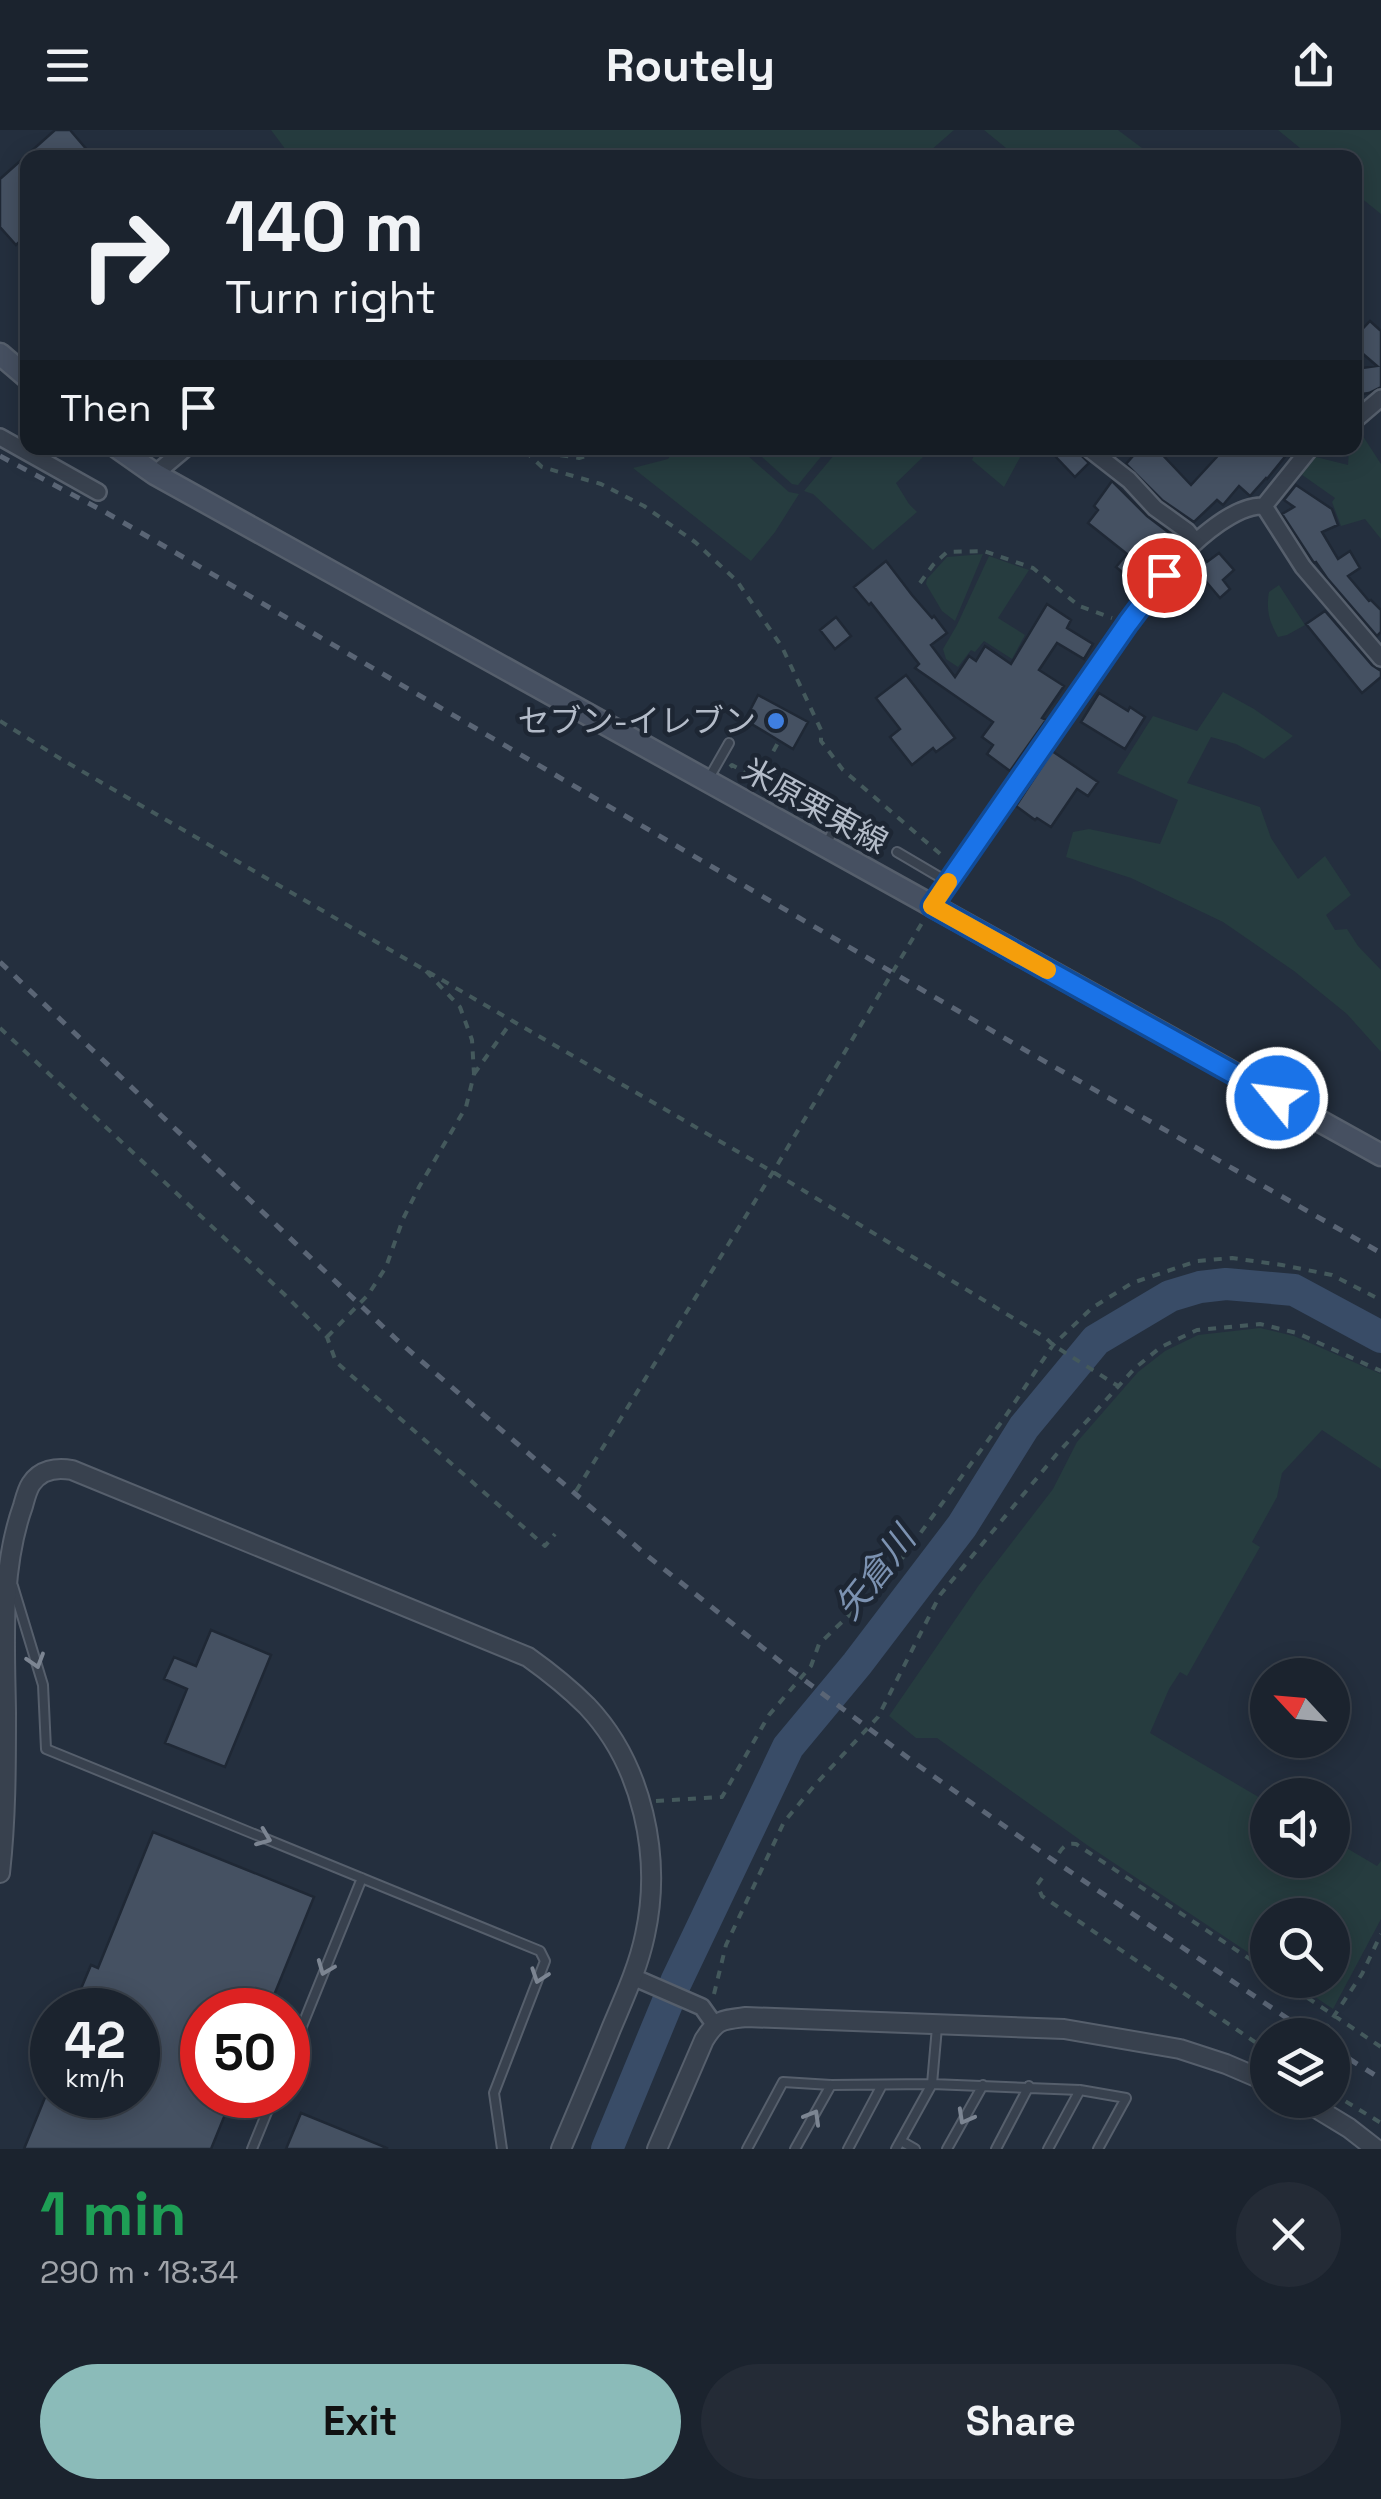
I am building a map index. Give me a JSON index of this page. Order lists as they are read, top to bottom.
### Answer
{
  "streets": {
    "main road": ["米原栗東線"]
  },
  "water": ["矢倉川"],
  "places": ["セブン-イレブン"],
  "north": "top left",
  "page": {
    "header": "Routely",
    "turn": ["140 m", "Turn right"],
    "then": "Then",
    "speed": "42 km/h",
    "limit": "50",
    "heading": ["1 min", "290 m · 18:34"],
    "buttons": ["Exit", "Share"]
  }
}
